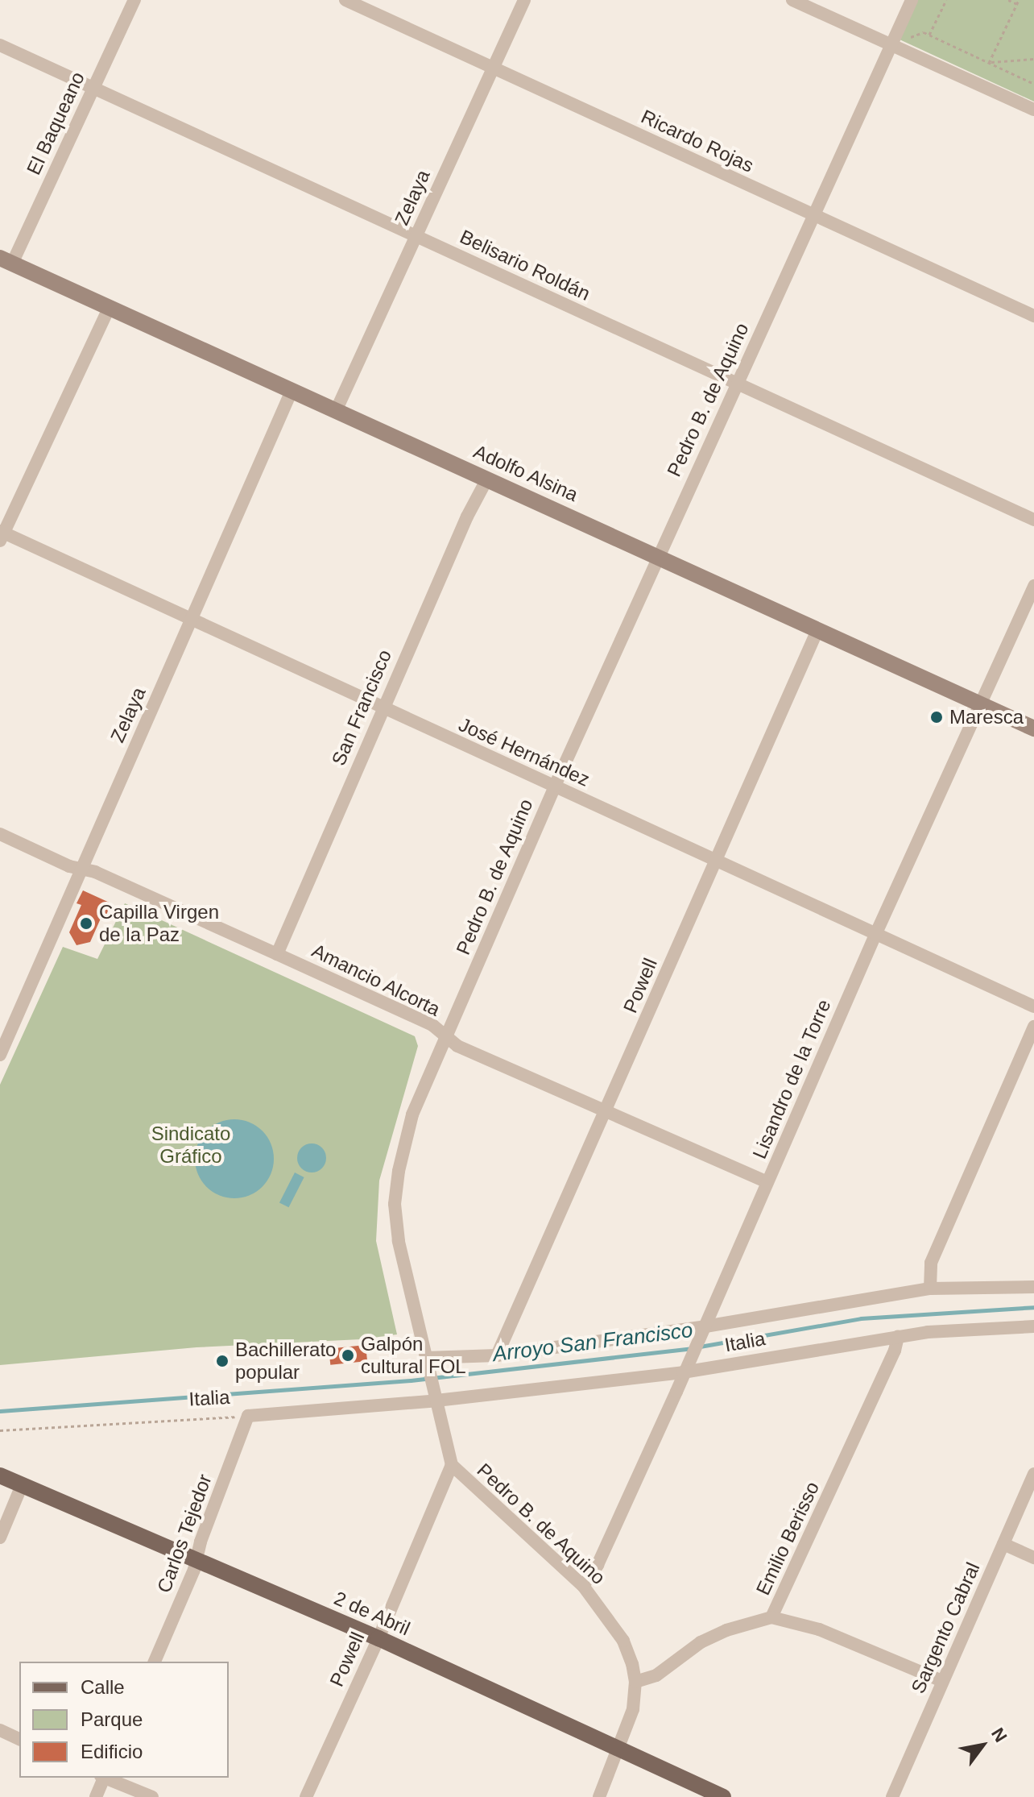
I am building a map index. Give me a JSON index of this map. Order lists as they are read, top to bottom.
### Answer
{
  "streets": {
    "main road": ["2 de Abril"],
    "street": [
      "El Baqueano",
      "Ricardo Rojas",
      "Zelaya",
      "Belisario Roldán",
      "Pedro B. de Aquino",
      "Adolfo Alsina",
      "San Francisco",
      "José Hernández",
      "Amancio Alcorta",
      "Powell",
      "Lisandro de la Torre",
      "Italia",
      "Carlos Tejedor",
      "Emilio Berisso",
      "Sargento Cabral"
    ]
  },
  "crossings": [
    ["El Baqueano", "Belisario Roldán"],
    ["El Baqueano", "Adolfo Alsina"],
    ["Ricardo Rojas", "Zelaya"],
    ["Ricardo Rojas", "Pedro B. de Aquino"],
    ["Zelaya", "Belisario Roldán"],
    ["Zelaya", "Adolfo Alsina"],
    ["Zelaya", "José Hernández"],
    ["Zelaya", "Amancio Alcorta"],
    ["Belisario Roldán", "Pedro B. de Aquino"],
    ["Pedro B. de Aquino", "Adolfo Alsina"],
    ["Pedro B. de Aquino", "José Hernández"],
    ["Pedro B. de Aquino", "Amancio Alcorta"],
    ["Pedro B. de Aquino", "Powell"],
    ["Pedro B. de Aquino", "Lisandro de la Torre"],
    ["Pedro B. de Aquino", "Italia"],
    ["Pedro B. de Aquino", "Emilio Berisso"],
    ["Pedro B. de Aquino", "2 de Abril"],
    ["Adolfo Alsina", "San Francisco"],
    ["Adolfo Alsina", "Powell"],
    ["Adolfo Alsina", "Lisandro de la Torre"],
    ["San Francisco", "José Hernández"],
    ["San Francisco", "Amancio Alcorta"],
    ["José Hernández", "Powell"],
    ["José Hernández", "Lisandro de la Torre"],
    ["Amancio Alcorta", "Powell"],
    ["Amancio Alcorta", "Lisandro de la Torre"],
    ["Powell", "Italia"],
    ["Powell", "2 de Abril"],
    ["Lisandro de la Torre", "Italia"],
    ["Italia", "Carlos Tejedor"],
    ["Italia", "Emilio Berisso"],
    ["Carlos Tejedor", "2 de Abril"]
  ],
  "water": ["Arroyo San Francisco"],
  "parks": ["Sindicato Gráfico"],
  "places": [
    "Maresca",
    "Capilla Virgen de la Paz",
    "Galpón cultural FOL",
    "Bachillerato popular"
  ],
  "legend": ["Calle", "Parque", "Edificio"],
  "north": "top right"
}
